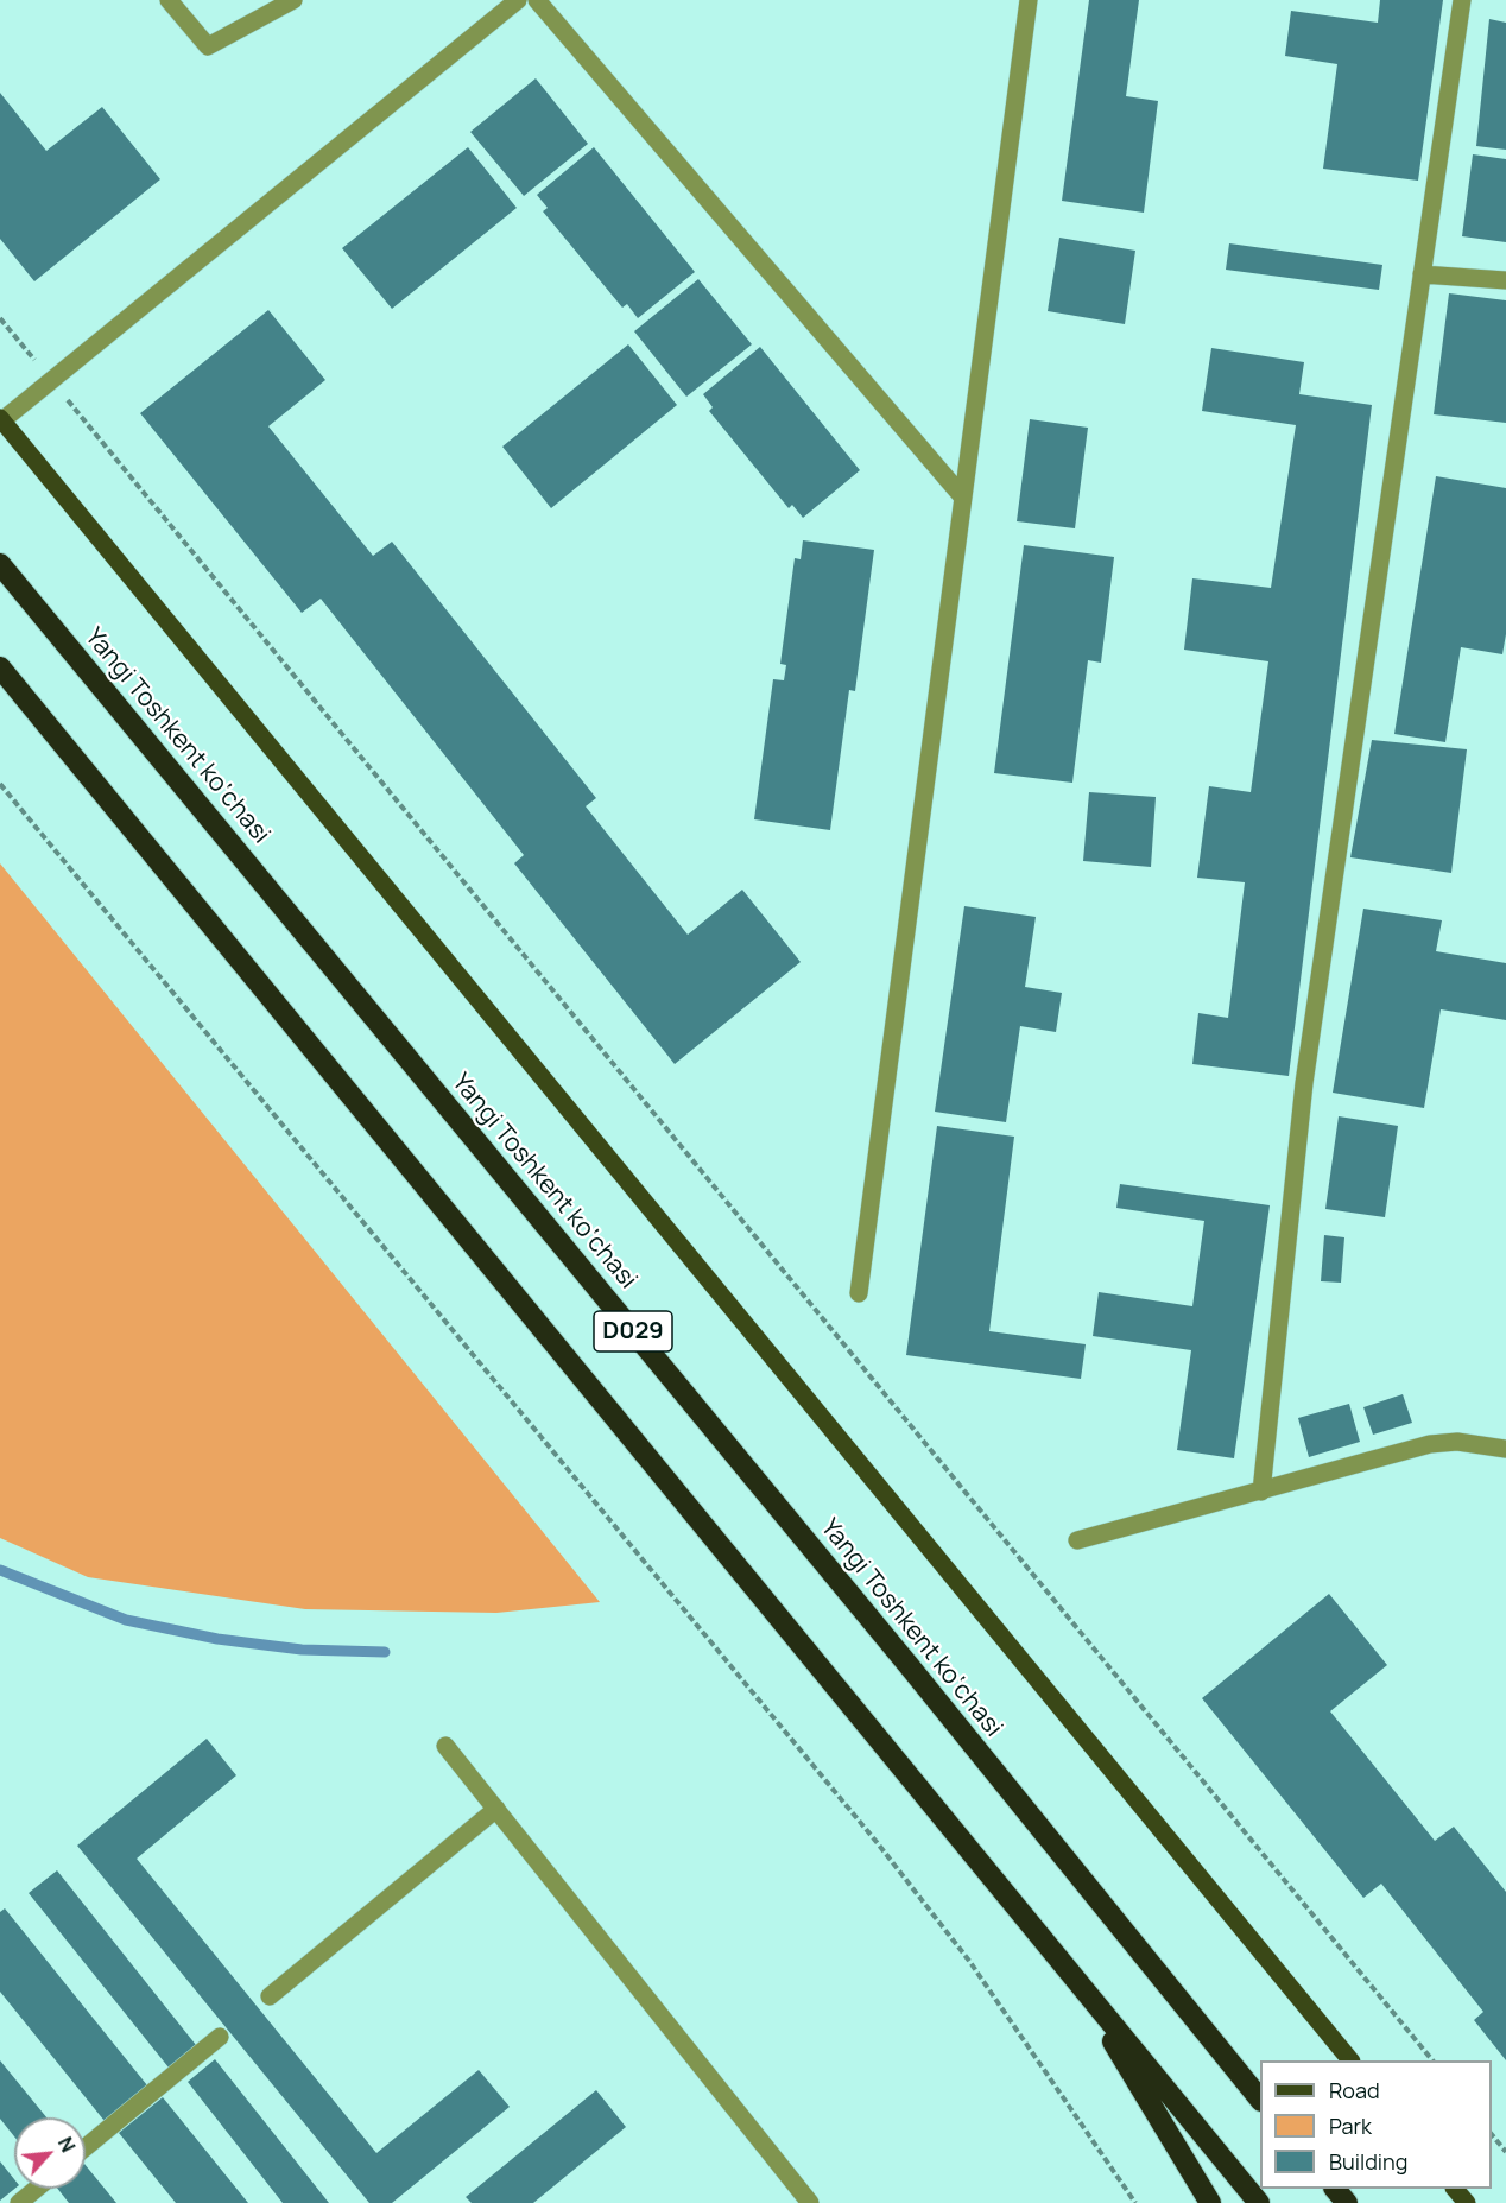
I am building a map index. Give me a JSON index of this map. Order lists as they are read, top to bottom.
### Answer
{
  "streets": {
    "highway": ["Yangi Toshkent ko‘chasi", "D029"]
  },
  "legend": ["Road", "Park", "Building"],
  "north": "top right"
}
